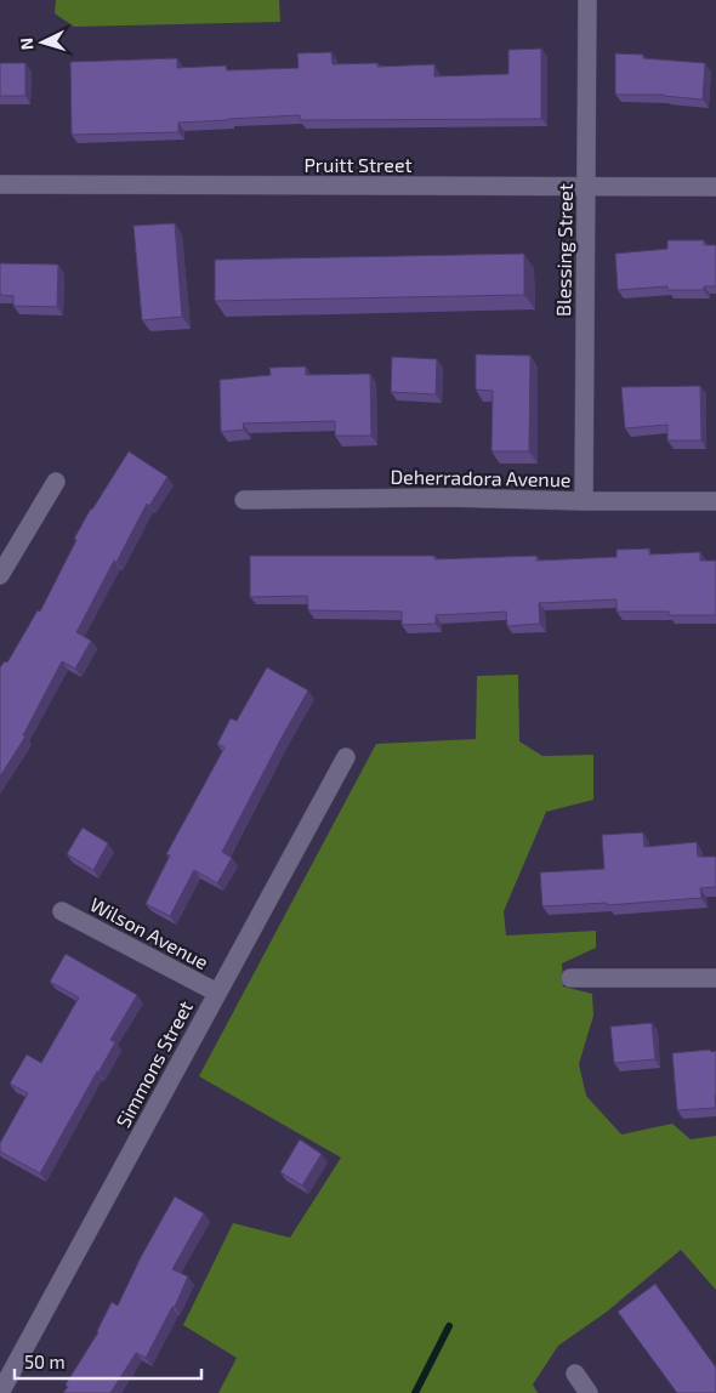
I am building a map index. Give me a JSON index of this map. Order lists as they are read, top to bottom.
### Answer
{
  "streets": {
    "street": [
      "Pruitt Street",
      "Blessing Street",
      "Deherradora Avenue",
      "Wilson Avenue",
      "Simmons Street"
    ]
  },
  "crossings": [
    ["Pruitt Street", "Blessing Street"],
    ["Blessing Street", "Deherradora Avenue"],
    ["Wilson Avenue", "Simmons Street"]
  ],
  "scale_bar": "50 m",
  "north": "left"
}
